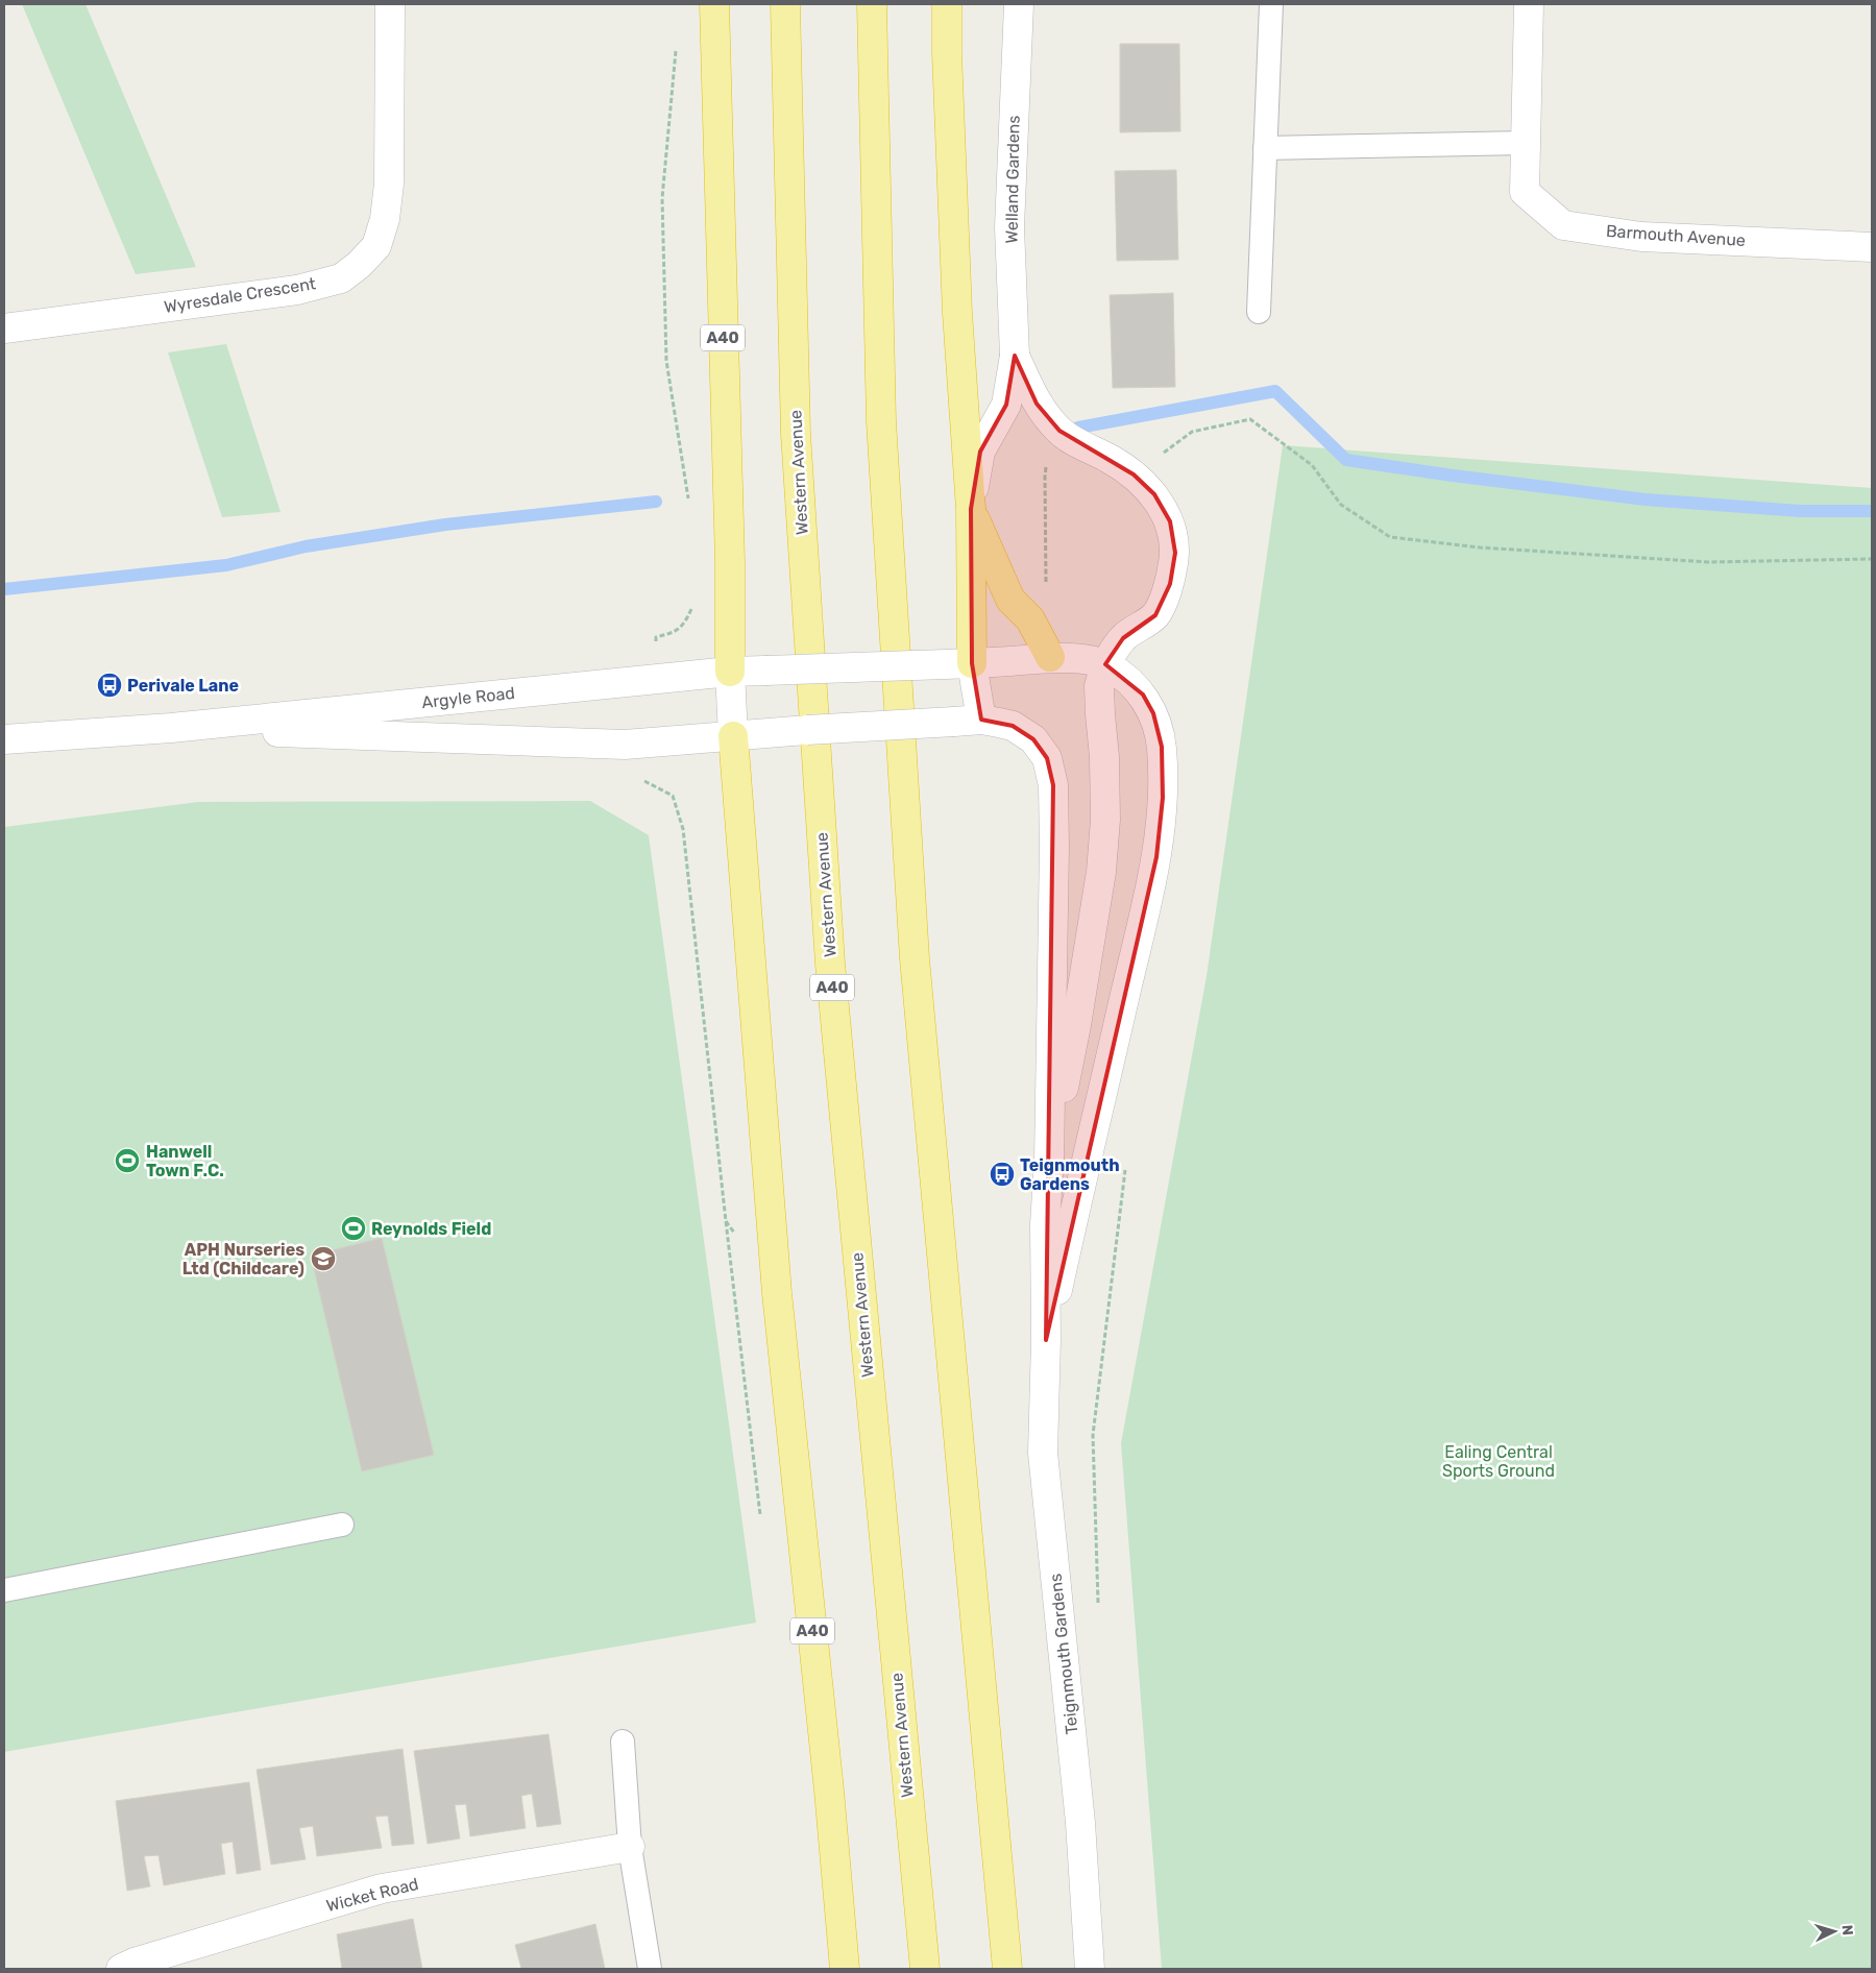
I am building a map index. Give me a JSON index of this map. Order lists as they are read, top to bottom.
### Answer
{
  "streets": {
    "highway": ["A40", "Western Avenue"],
    "main road": [
      "Welland Gardens",
      "Barmouth Avenue",
      "Wyresdale Crescent",
      "Argyle Road",
      "Teignmouth Gardens",
      "Wicket Road"
    ]
  },
  "crossings": [
    ["Welland Gardens", "Argyle Road"],
    ["A40", "Argyle Road"]
  ],
  "parks": ["Ealing Central Sports Ground"],
  "places": {
    "bus stop": ["Perivale Lane", "Teignmouth Gardens"],
    "sports": ["Hanwell Town F.C.", "Reynolds Field"],
    "school or university": ["APH Nurseries Ltd (Childcare)"]
  },
  "north": "right"
}
